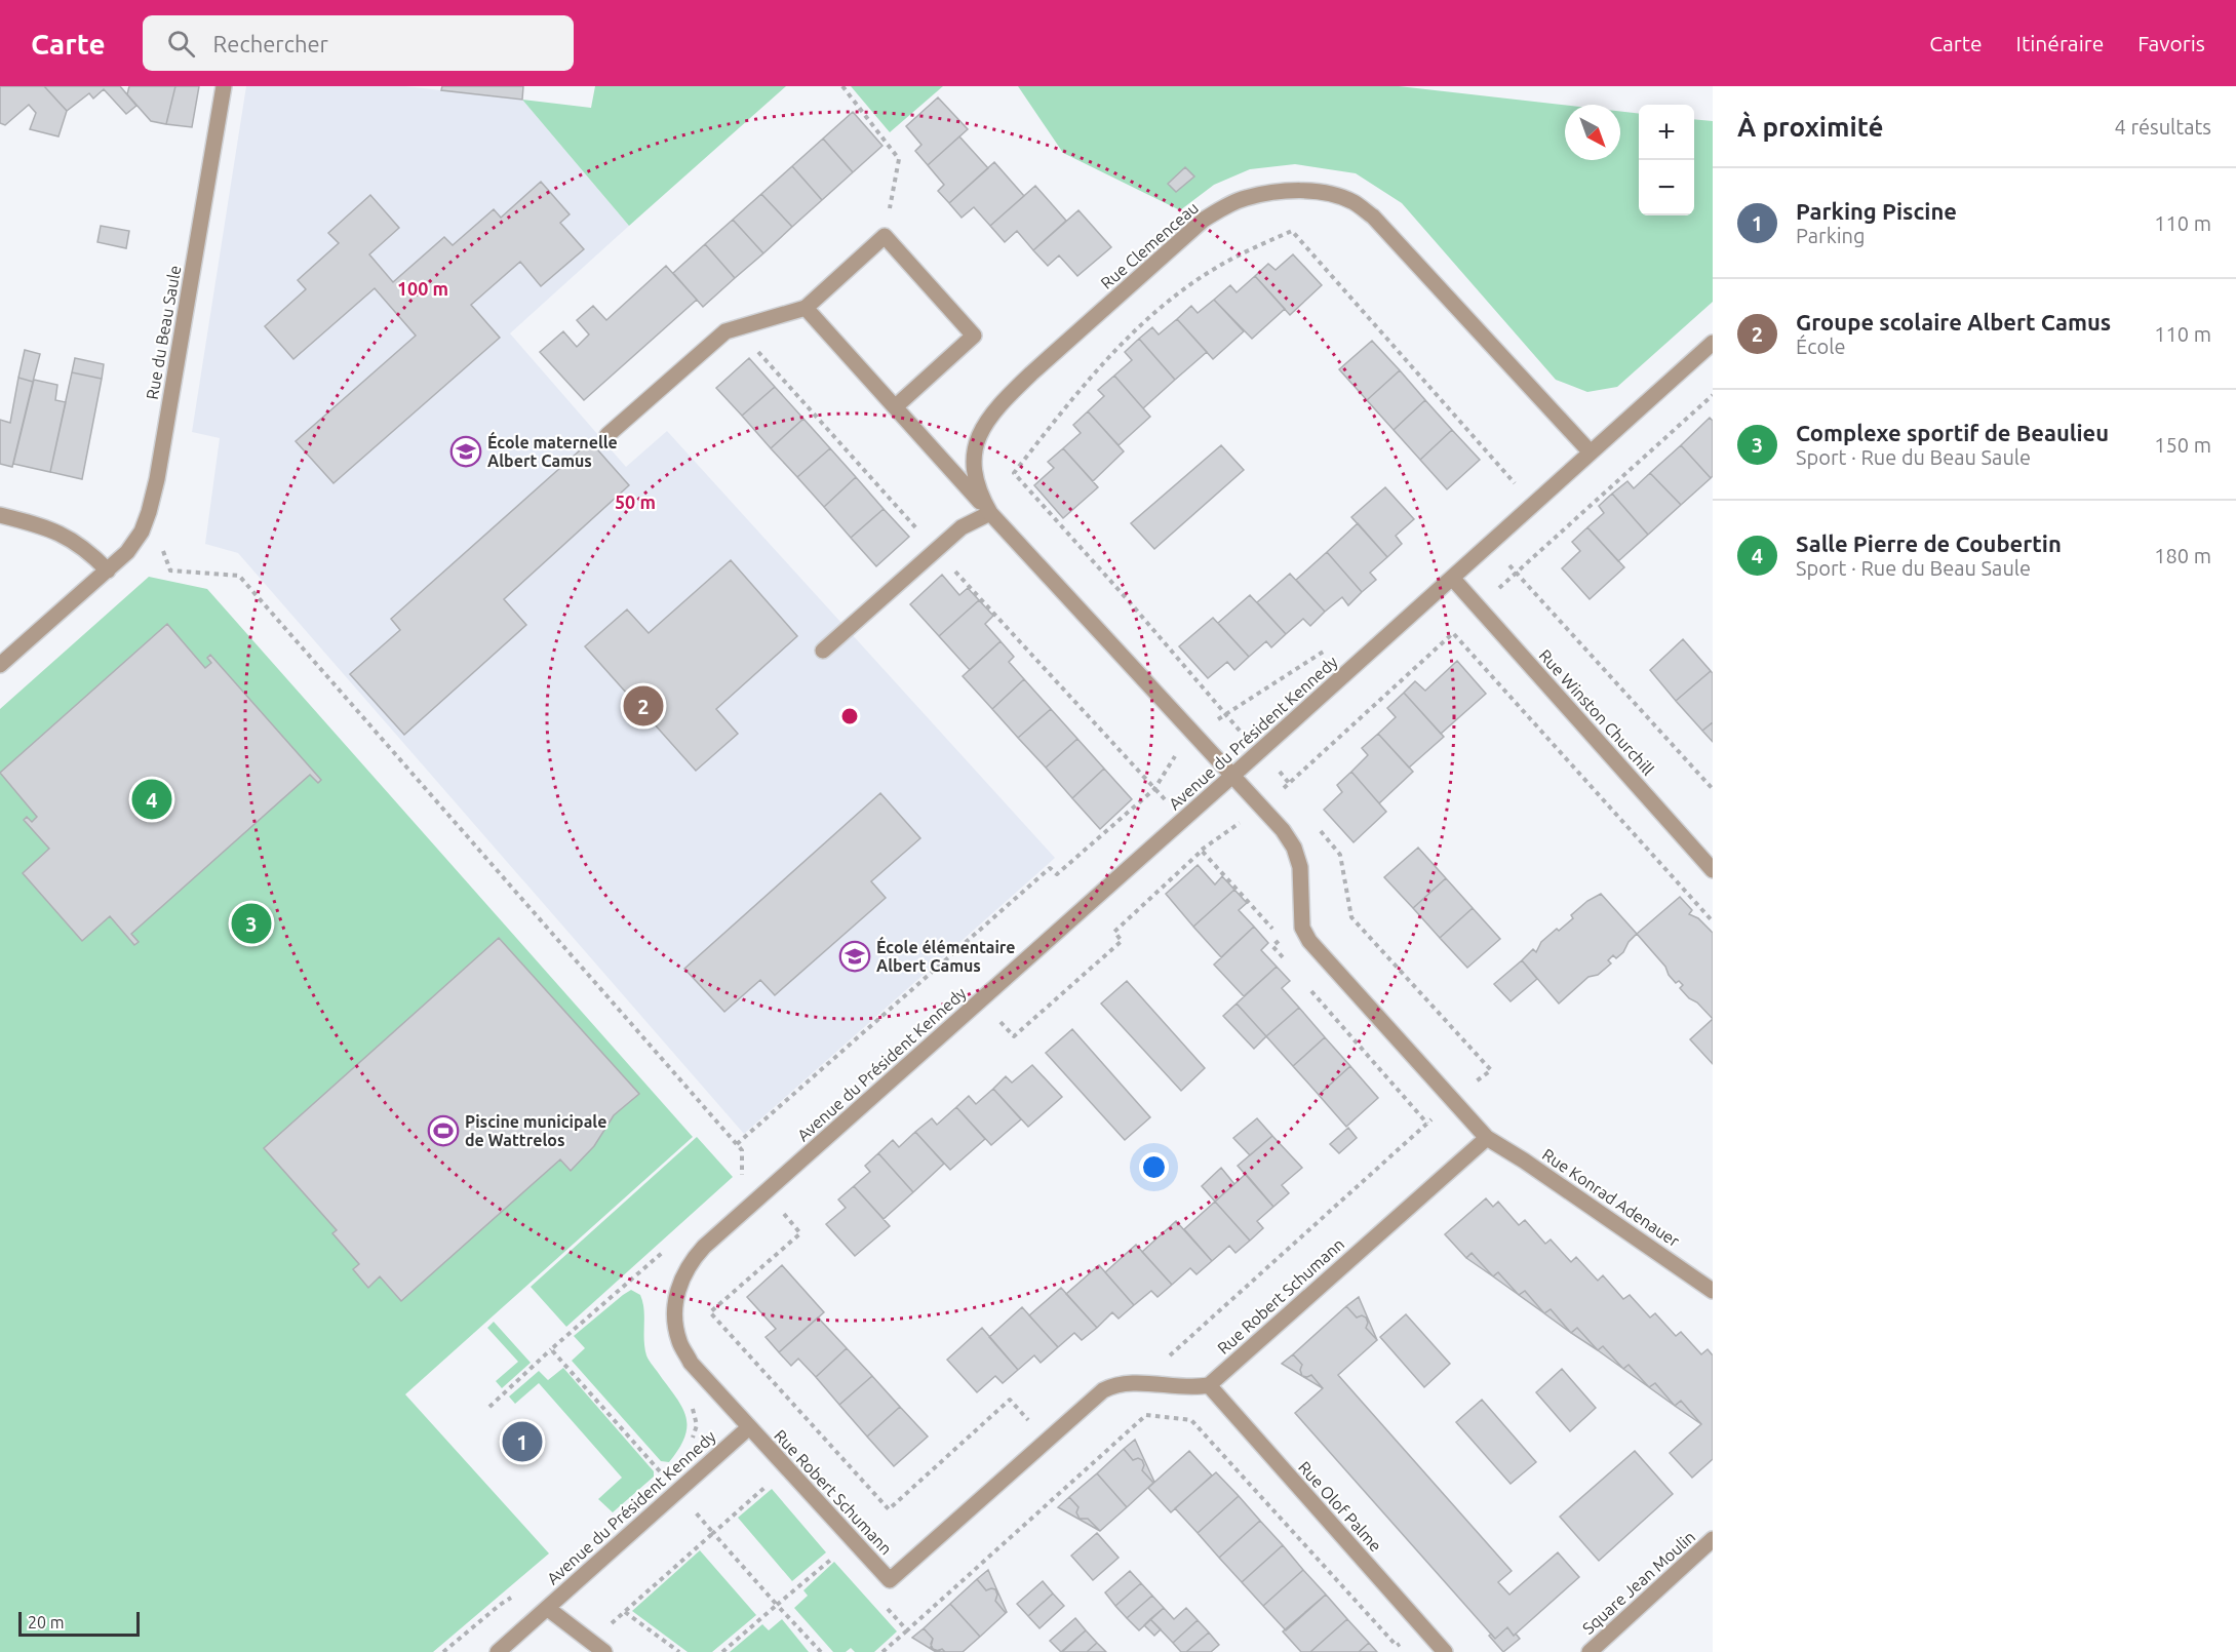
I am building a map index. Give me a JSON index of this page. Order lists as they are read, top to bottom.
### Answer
{
  "streets": {
    "street": [
      "Rue Clemenceau",
      "Rue du Beau Saule",
      "Rue Winston Churchill",
      "Avenue du Président Kennedy",
      "Rue Konrad Adenauer",
      "Rue Robert Schumann",
      "Rue Olof Palme",
      "Square Jean Moulin"
    ]
  },
  "crossings": [
    ["Rue Clemenceau", "Avenue du Président Kennedy"],
    ["Rue Winston Churchill", "Avenue du Président Kennedy"],
    ["Avenue du Président Kennedy", "Rue Robert Schumann"],
    ["Rue Konrad Adenauer", "Rue Robert Schumann"],
    ["Rue Robert Schumann", "Rue Olof Palme"]
  ],
  "places": {
    "school or university": ["École maternelle Albert Camus", "École élémentaire Albert Camus"],
    "sports": ["Piscine municipale de Wattrelos"]
  },
  "scale_bar": "20 m",
  "north": "bottom right",
  "page": {
    "header": "Carte",
    "search": "Rechercher",
    "nav": ["Carte", "Itinéraire", "Favoris"],
    "heading": ["À proximité", "4 résultats"],
    "map_buttons": ["+", "−"],
    "list": [
      {
        "mark": "1",
        "name": "Parking Piscine",
        "note": "Parking",
        "value": "110 m"
      },
      {
        "mark": "2",
        "name": "Groupe scolaire Albert Camus",
        "note": "École",
        "value": "110 m"
      },
      {
        "mark": "3",
        "name": "Complexe sportif de Beaulieu",
        "note": "Sport · Rue du Beau Saule",
        "value": "150 m"
      },
      {
        "mark": "4",
        "name": "Salle Pierre de Coubertin",
        "note": "Sport · Rue du Beau Saule",
        "value": "180 m"
      }
    ],
    "pins": [
      "2",
      "4",
      "3",
      "1"
    ],
    "scale": "20 m"
  },
  "rings": ["100 m", "50 m"]
}
